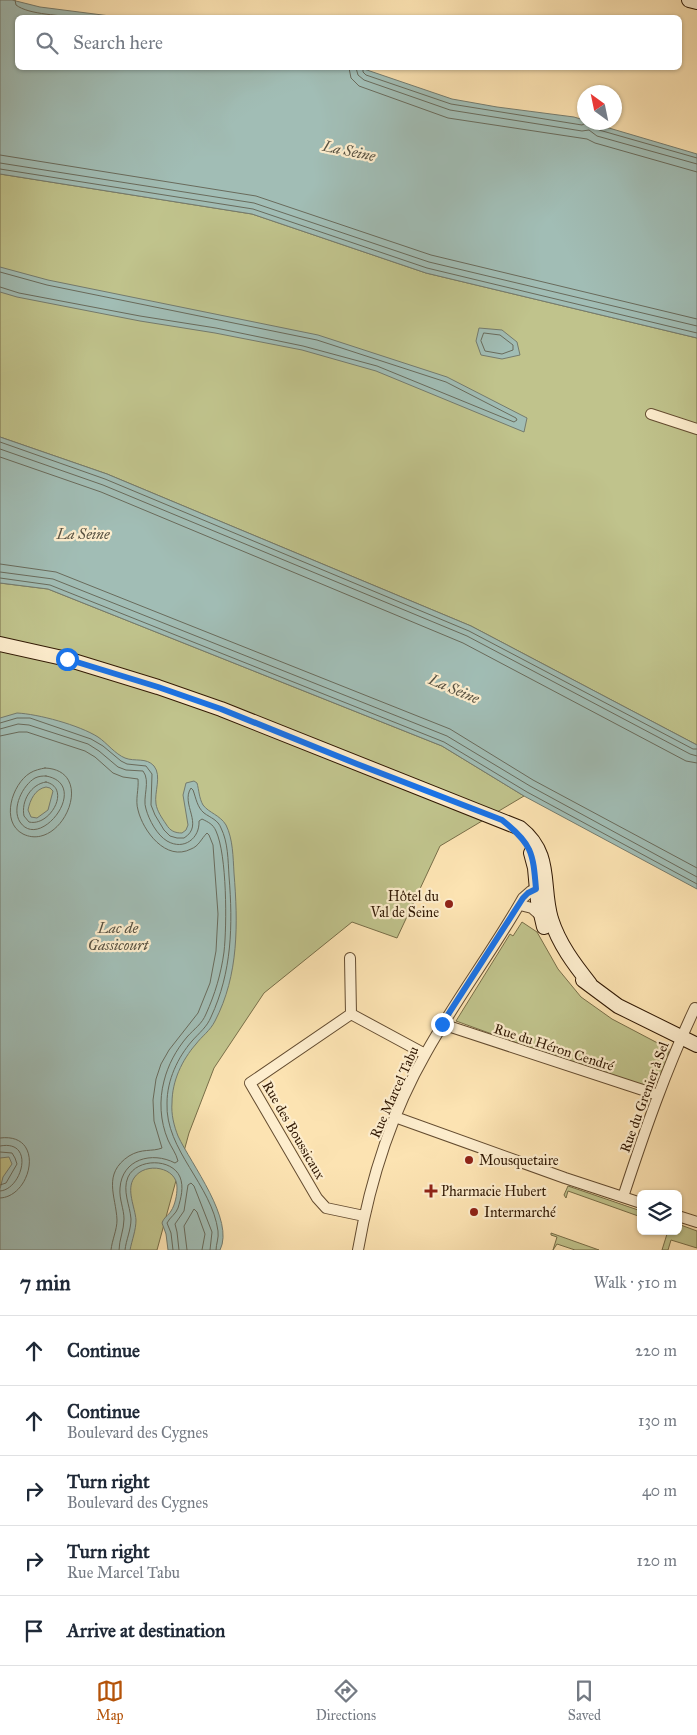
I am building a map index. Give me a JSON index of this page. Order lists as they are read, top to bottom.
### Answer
{
  "streets": {
    "street": [
      "Rue du Héron Cendré",
      "Rue Marcel Tabu",
      "Rue du Grenier à Sel",
      "Rue des Boussicaux"
    ]
  },
  "crossings": [
    ["Rue du Héron Cendré", "Rue Marcel Tabu"],
    ["Rue du Héron Cendré", "Rue du Grenier à Sel"],
    ["Rue Marcel Tabu", "Rue des Boussicaux"]
  ],
  "water": ["La Seine", "Lac de Gassicourt"],
  "places": {
    "other": ["Hôtel du Val de Seine", "Mousquetaire", "Intermarché"],
    "health": ["Pharmacie Hubert"]
  },
  "north": "top left",
  "page": {
    "search": "Search here",
    "heading": ["7 min", "Walk · 510 m"],
    "list": [
      ["Continue", "220 m"],
      ["Continue", "Boulevard des Cygnes", "130 m"],
      ["Turn right", "Boulevard des Cygnes", "40 m"],
      ["Turn right", "Rue Marcel Tabu", "120 m"],
      "Arrive at destination"
    ],
    "nav": ["Map", "Directions", "Saved"]
  }
}
